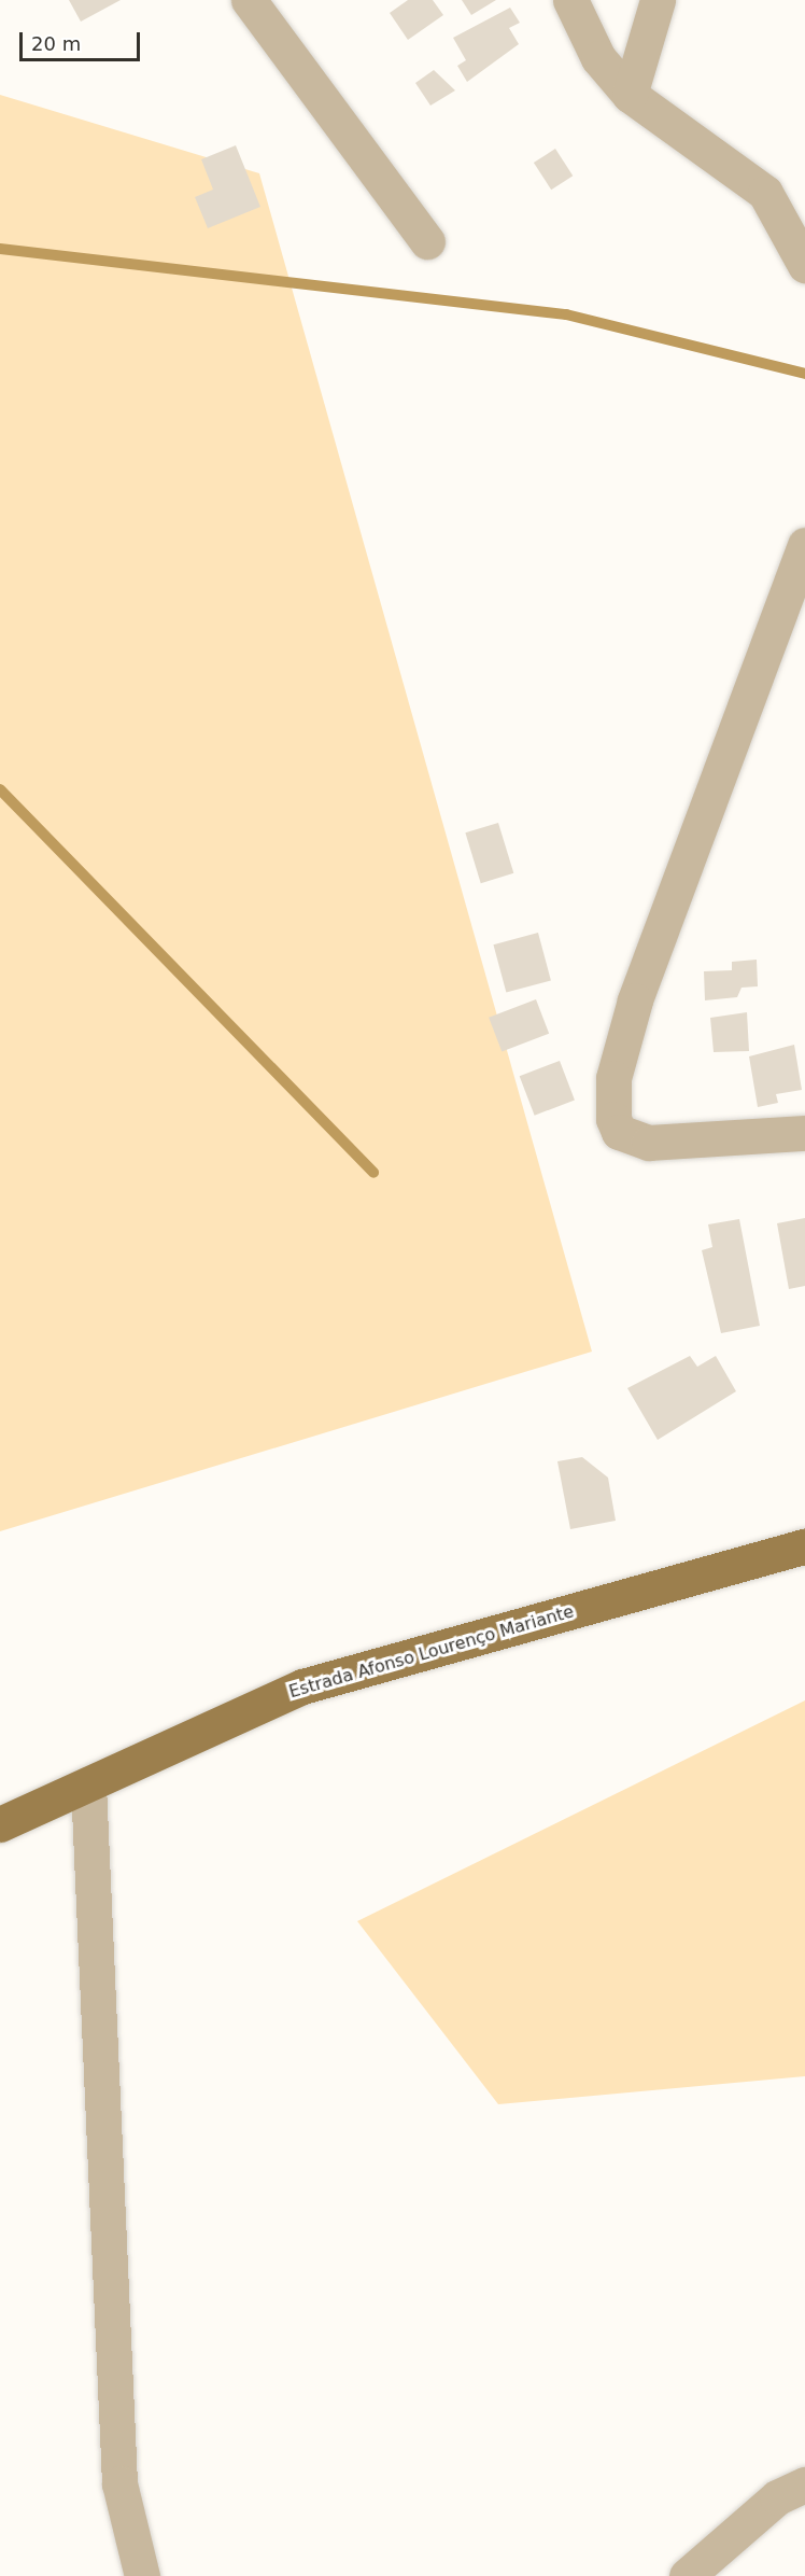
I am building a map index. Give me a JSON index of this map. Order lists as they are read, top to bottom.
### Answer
{
  "streets": {
    "main road": ["Estrada Afonso Lourenço Mariante"]
  },
  "scale_bar": "20 m"
}
